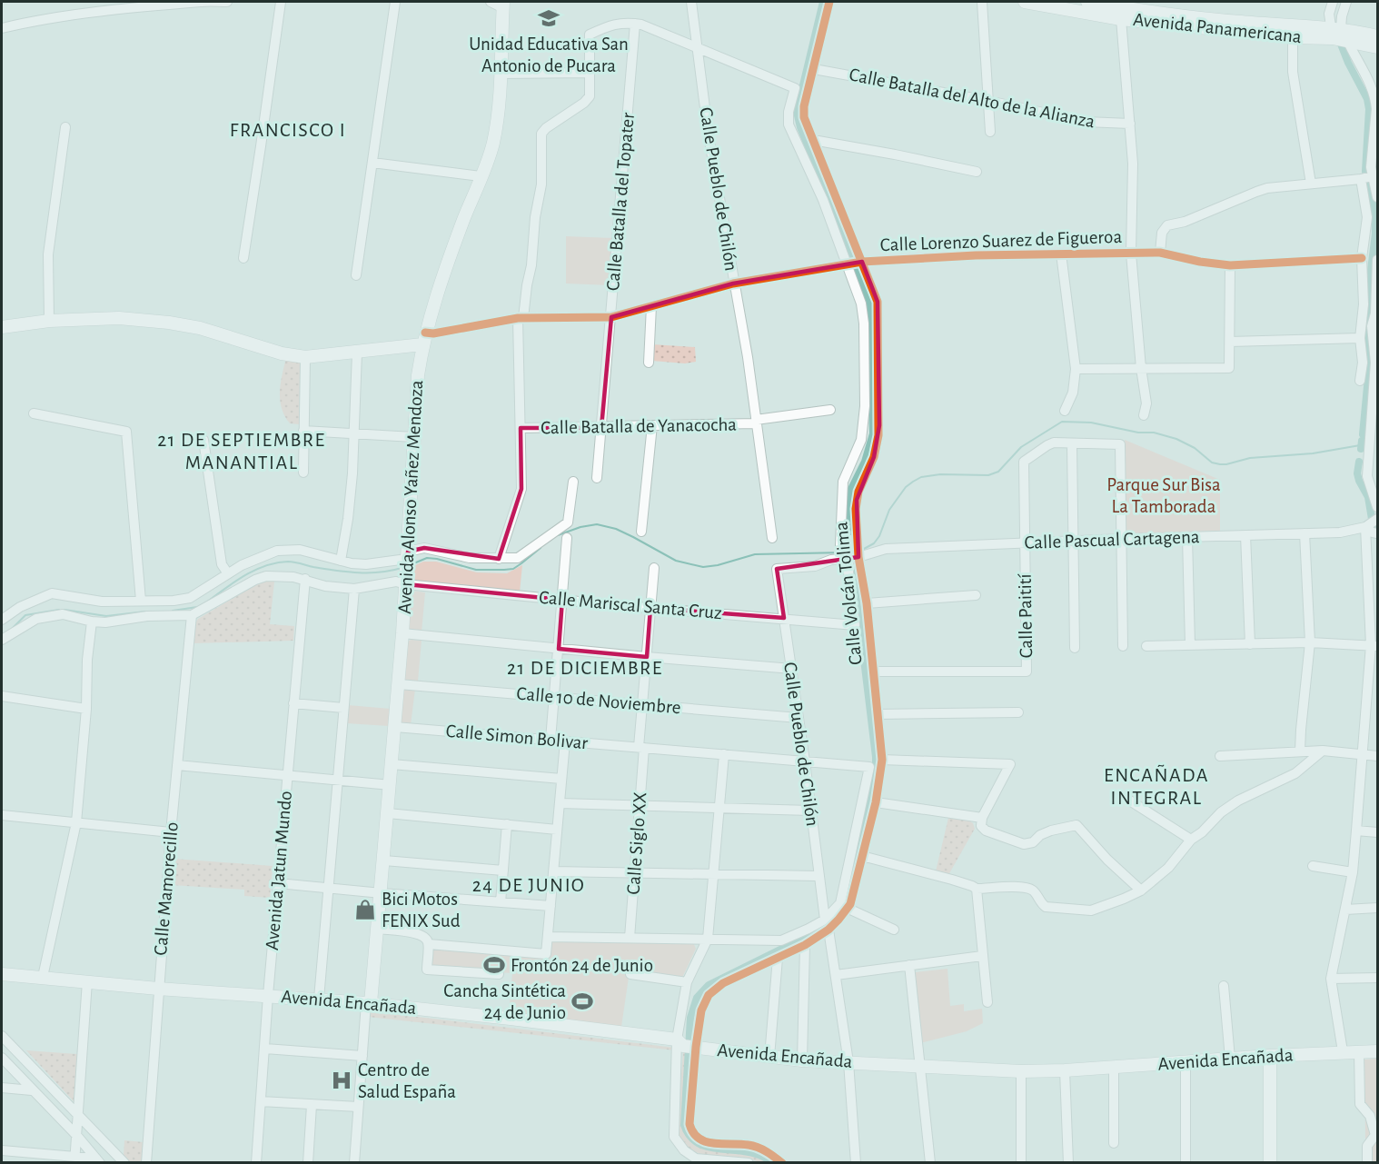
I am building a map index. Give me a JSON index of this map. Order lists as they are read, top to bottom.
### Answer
{
  "streets": {
    "main road": [
      "Avenida Panamericana",
      "Calle Lorenzo Suarez de Figueroa",
      "Avenida Alonso Yañez Mendoza",
      "Avenida Encañada"
    ],
    "street": [
      "Calle Batalla del Alto de la Alianza",
      "Calle Pueblo de Chilón",
      "Calle Batalla del Topater",
      "Calle Batalla de Yanacocha",
      "Calle Pascual Cartagena",
      "Calle Volcán Tolima",
      "Calle Mariscal Santa Cruz",
      "Calle Paitití",
      "Calle 10 de Noviembre",
      "Calle Simon Bolivar",
      "Calle Siglo XX",
      "Avenida Jatun Mundo",
      "Calle Mamorecillo"
    ]
  },
  "crossings": [
    ["Calle Batalla del Alto de la Alianza", "Calle Volcán Tolima"],
    ["Calle Pueblo de Chilón", "Calle Lorenzo Suarez de Figueroa"],
    ["Calle Pueblo de Chilón", "Calle Batalla de Yanacocha"],
    ["Calle Pueblo de Chilón", "Calle Pascual Cartagena"],
    ["Calle Pueblo de Chilón", "Calle Volcán Tolima"],
    ["Calle Pueblo de Chilón", "Calle Mariscal Santa Cruz"],
    ["Calle Pueblo de Chilón", "Calle 10 de Noviembre"],
    ["Calle Pueblo de Chilón", "Avenida Encañada"],
    ["Calle Batalla del Topater", "Calle Lorenzo Suarez de Figueroa"],
    ["Calle Batalla del Topater", "Calle Batalla de Yanacocha"],
    ["Calle Lorenzo Suarez de Figueroa", "Avenida Alonso Yañez Mendoza"],
    ["Calle Lorenzo Suarez de Figueroa", "Calle Volcán Tolima"],
    ["Avenida Alonso Yañez Mendoza", "Calle Mariscal Santa Cruz"],
    ["Avenida Alonso Yañez Mendoza", "Calle 10 de Noviembre"],
    ["Avenida Alonso Yañez Mendoza", "Calle Simon Bolivar"],
    ["Avenida Alonso Yañez Mendoza", "Avenida Encañada"],
    ["Calle Pascual Cartagena", "Calle Volcán Tolima"],
    ["Calle Pascual Cartagena", "Calle Mariscal Santa Cruz"],
    ["Calle Pascual Cartagena", "Calle Paitití"],
    ["Calle Volcán Tolima", "Calle Mariscal Santa Cruz"],
    ["Calle Volcán Tolima", "Calle Paitití"],
    ["Calle Mariscal Santa Cruz", "Calle Siglo XX"],
    ["Calle Mariscal Santa Cruz", "Avenida Jatun Mundo"],
    ["Calle Mariscal Santa Cruz", "Calle Mamorecillo"],
    ["Calle 10 de Noviembre", "Calle Siglo XX"],
    ["Calle Simon Bolivar", "Calle Siglo XX"],
    ["Avenida Jatun Mundo", "Avenida Encañada"],
    ["Calle Mamorecillo", "Avenida Encañada"]
  ],
  "districts": [
    "FRANCISCO I",
    "21 DE SEPTIEMBRE MANANTIAL",
    "21 DE DICIEMBRE",
    "ENCAÑADA INTEGRAL",
    "24 DE JUNIO"
  ],
  "parks": ["Parque Sur Bisa La Tamborada"],
  "places": {
    "school or university": ["Unidad Educativa San Antonio de Pucara"],
    "shop": ["Bici Motos FENIX Sud"],
    "sports": ["Frontón 24 de Junio", "Cancha Sintética 24 de Junio"],
    "hospital": ["Centro de Salud España"]
  }
}
